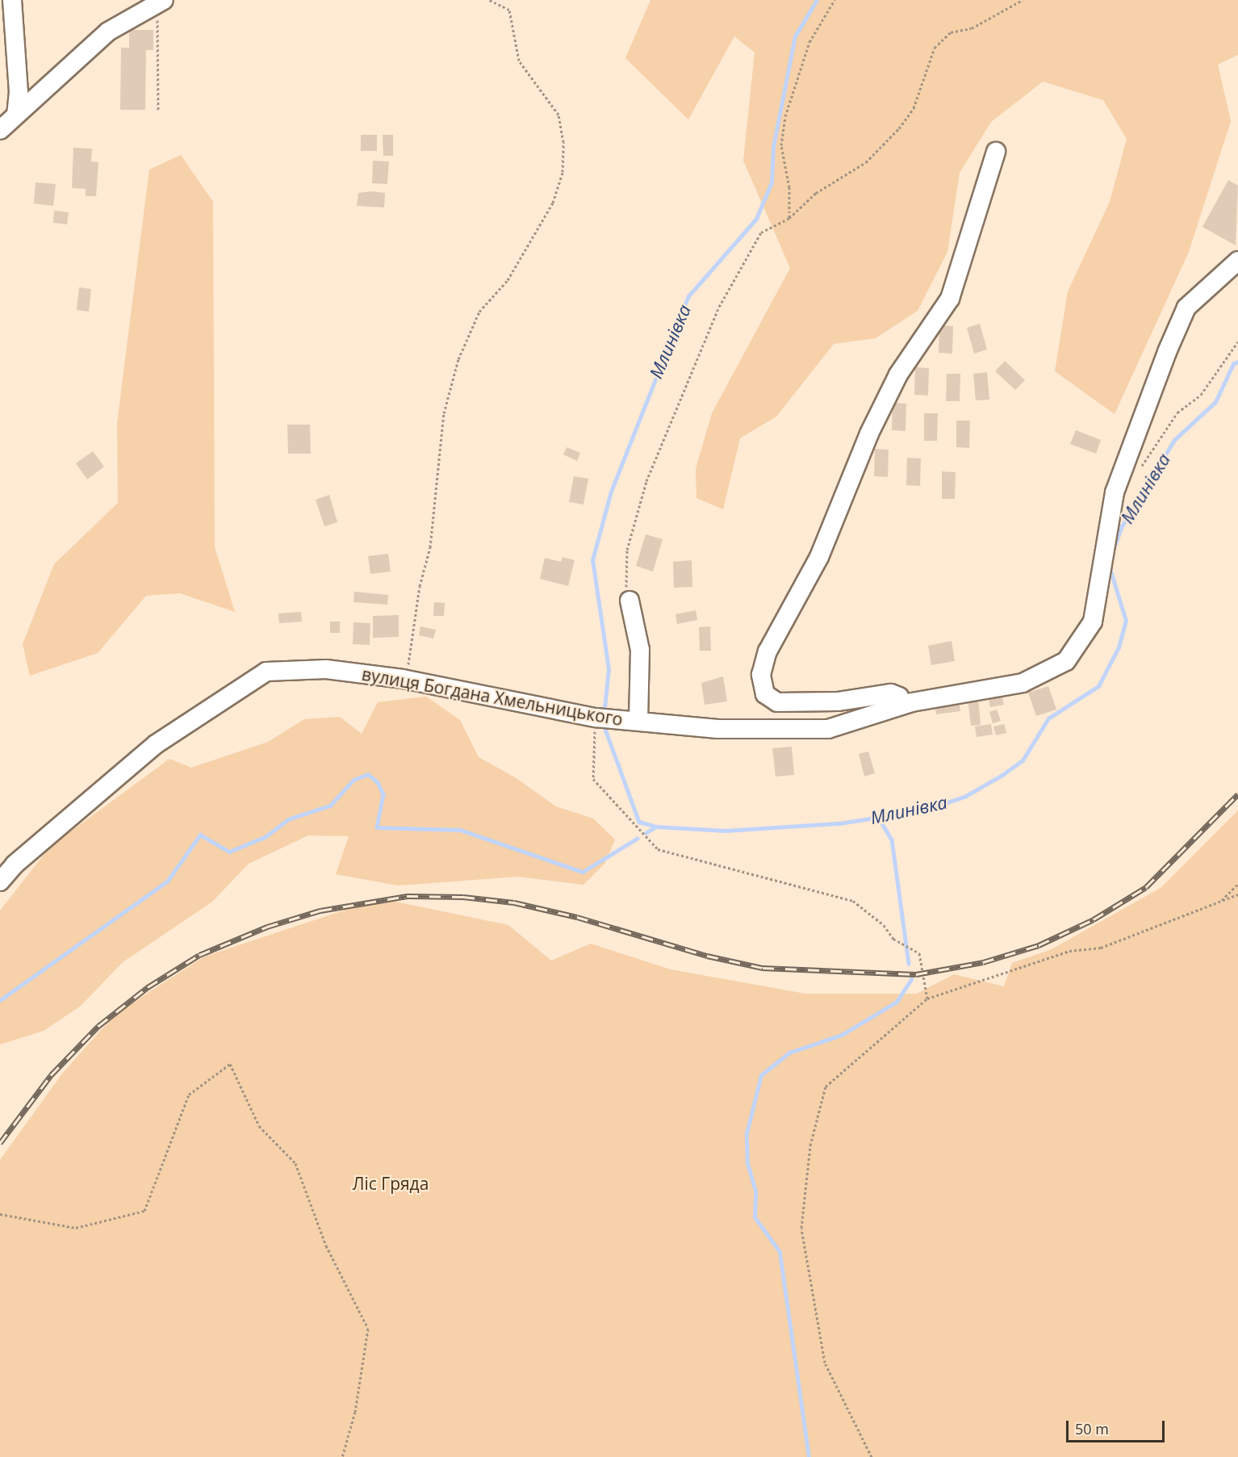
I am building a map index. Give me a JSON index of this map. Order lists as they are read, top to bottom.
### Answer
{
  "streets": {
    "street": ["вулиця Богдана Хмельницького"]
  },
  "water": ["Млинівка"],
  "parks": ["Ліс Гряда"],
  "scale_bar": "50 m"
}
